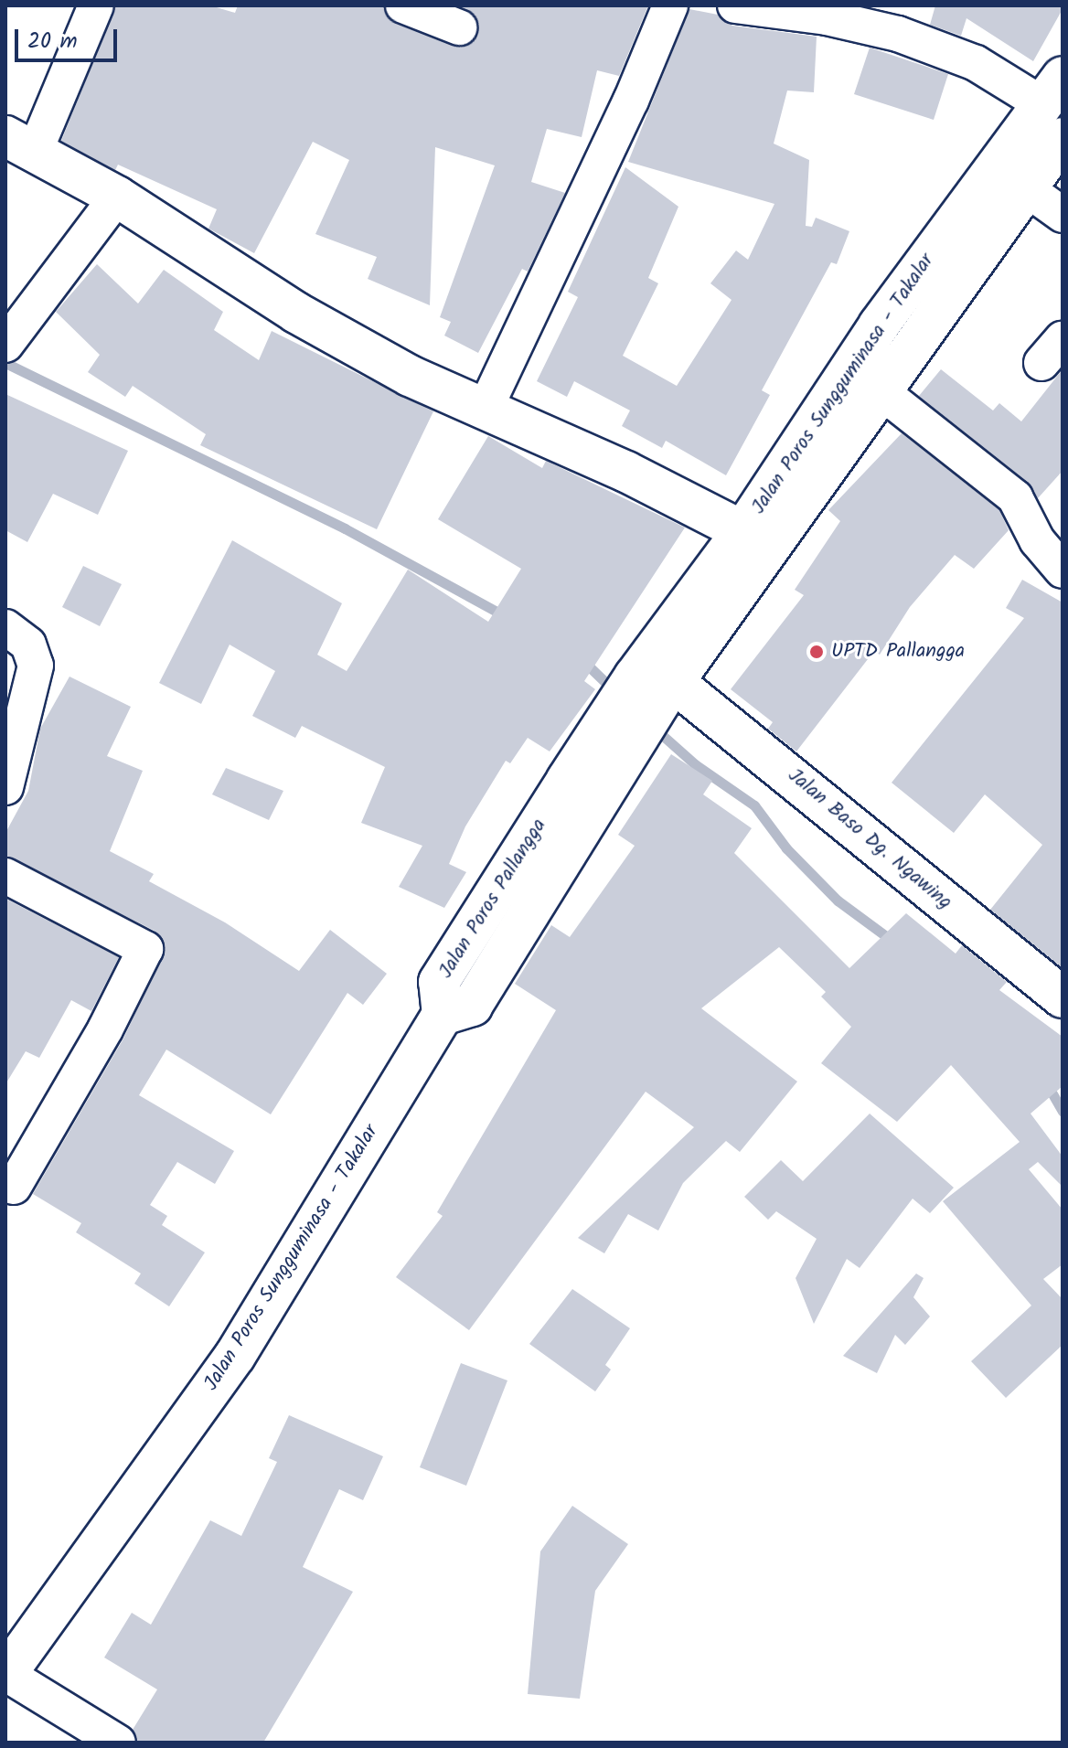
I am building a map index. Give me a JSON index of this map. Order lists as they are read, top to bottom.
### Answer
{
  "streets": {
    "main road": ["Jalan Poros Sungguminasa - Takalar", "Jalan Baso Dg. Ngawing", "Jalan Poros Pallangga"]
  },
  "crossings": [
    ["Jalan Poros Sungguminasa - Takalar", "Jalan Baso Dg. Ngawing"],
    ["Jalan Poros Sungguminasa - Takalar", "Jalan Poros Pallangga"],
    ["Jalan Baso Dg. Ngawing", "Jalan Poros Pallangga"]
  ],
  "places": ["UPTD Pallangga"],
  "scale_bar": "20 m"
}
